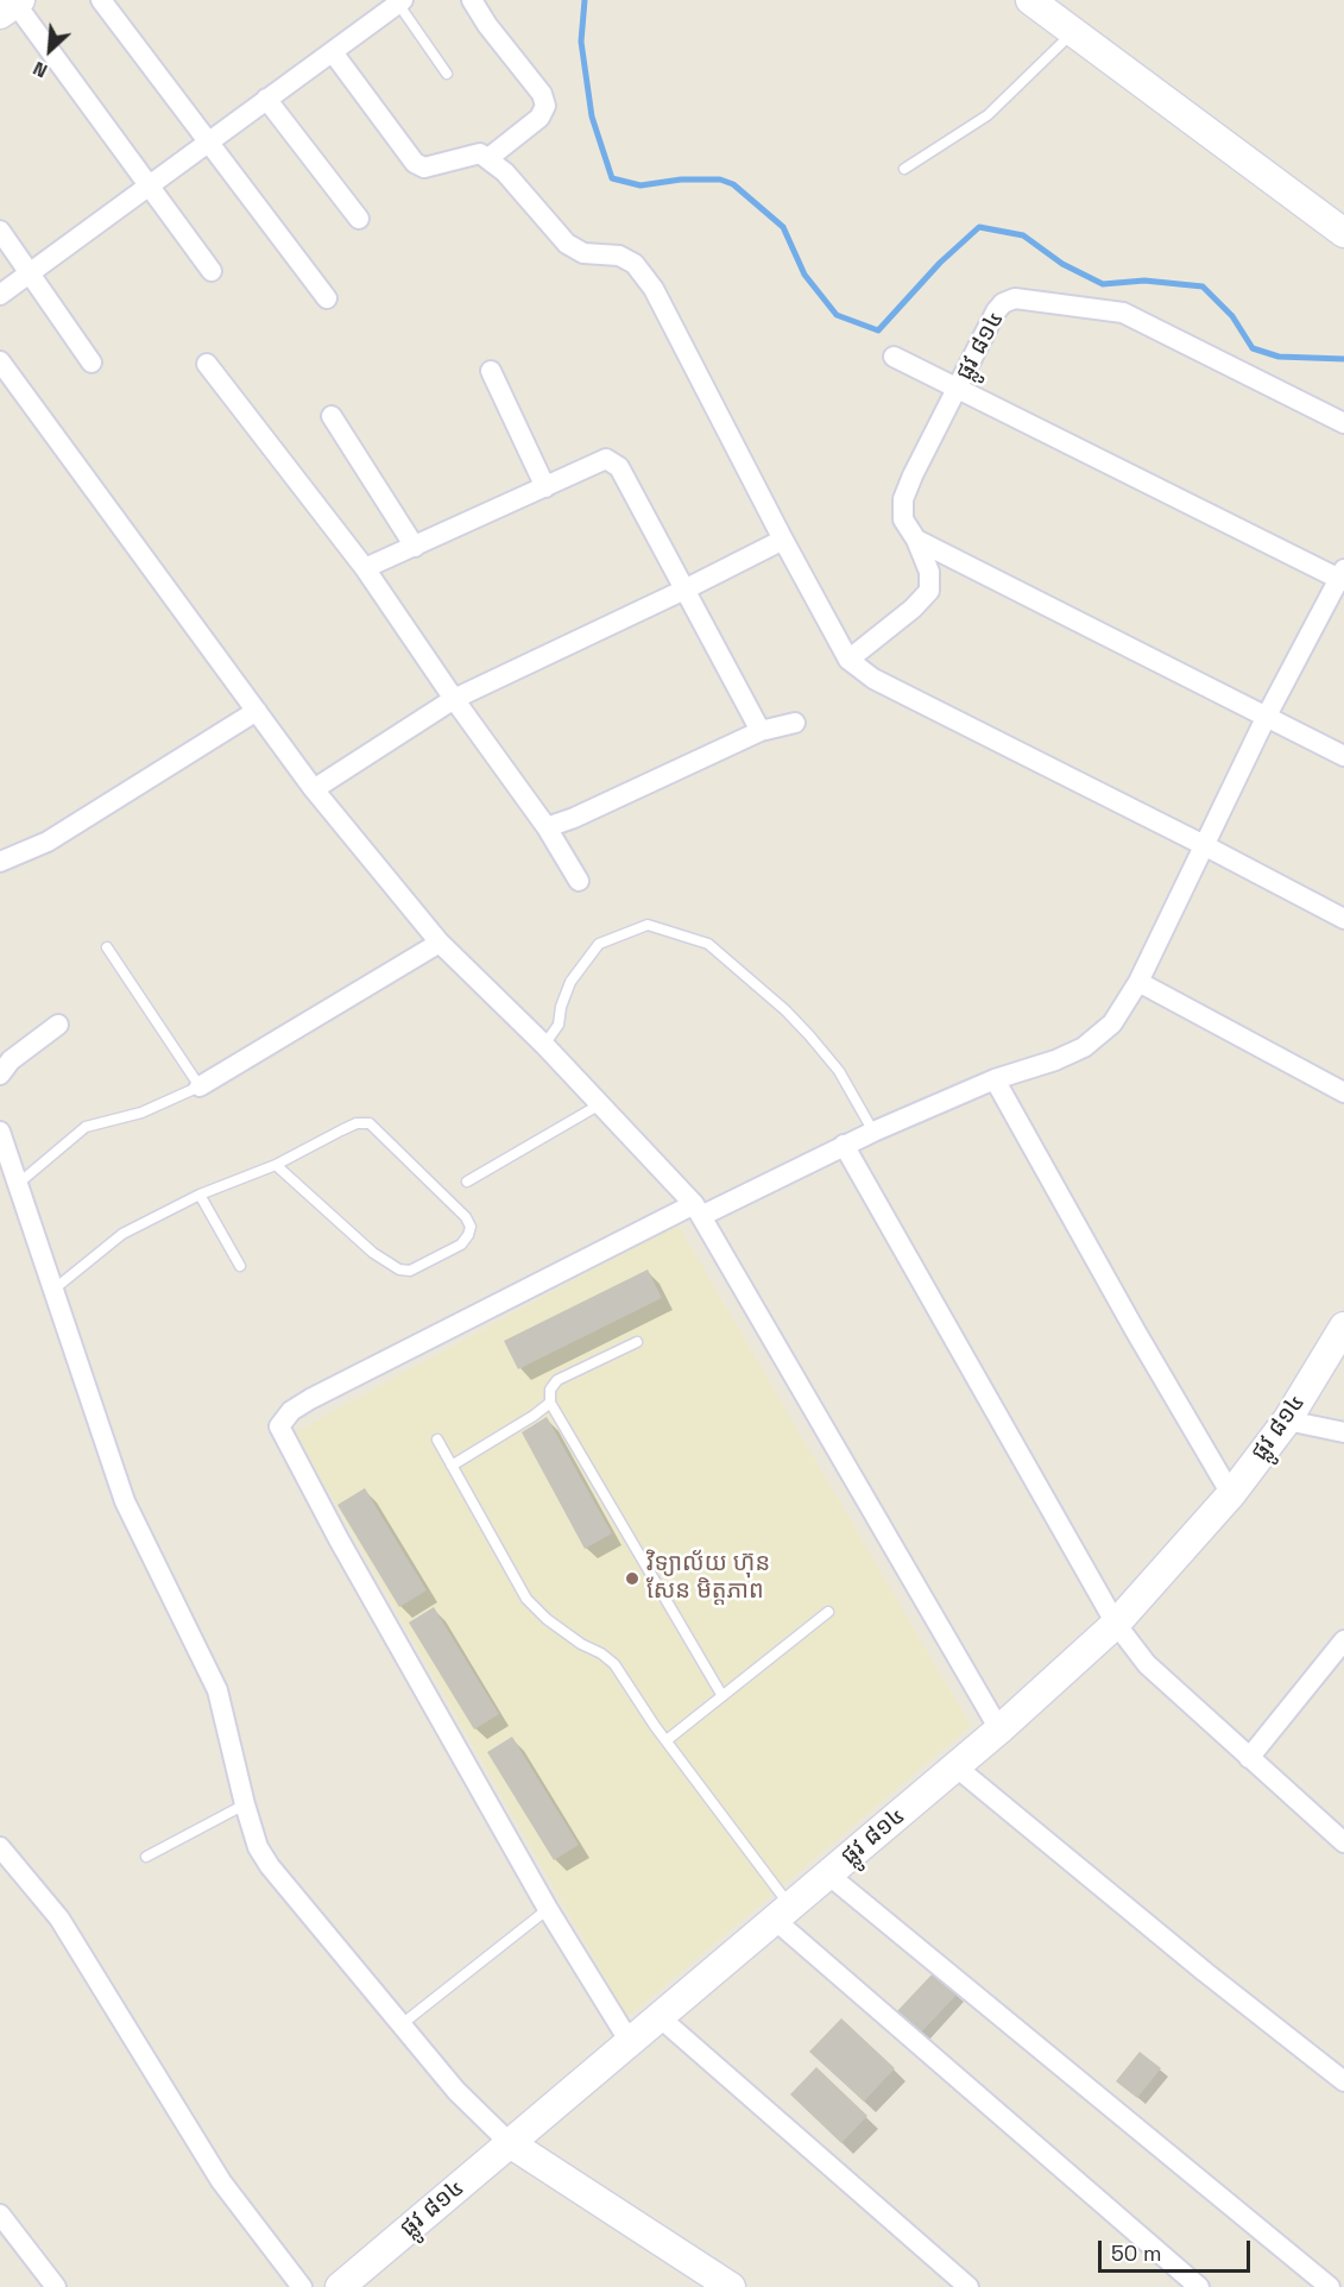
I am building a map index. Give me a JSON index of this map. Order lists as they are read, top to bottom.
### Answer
{
  "streets": {
    "street": ["ផ្លូវ ៨១៤"]
  },
  "places": ["វិទ្យាល័យ ហ៊ុន សែន មិត្តភាព"],
  "scale_bar": "50 m",
  "north": "bottom left"
}
